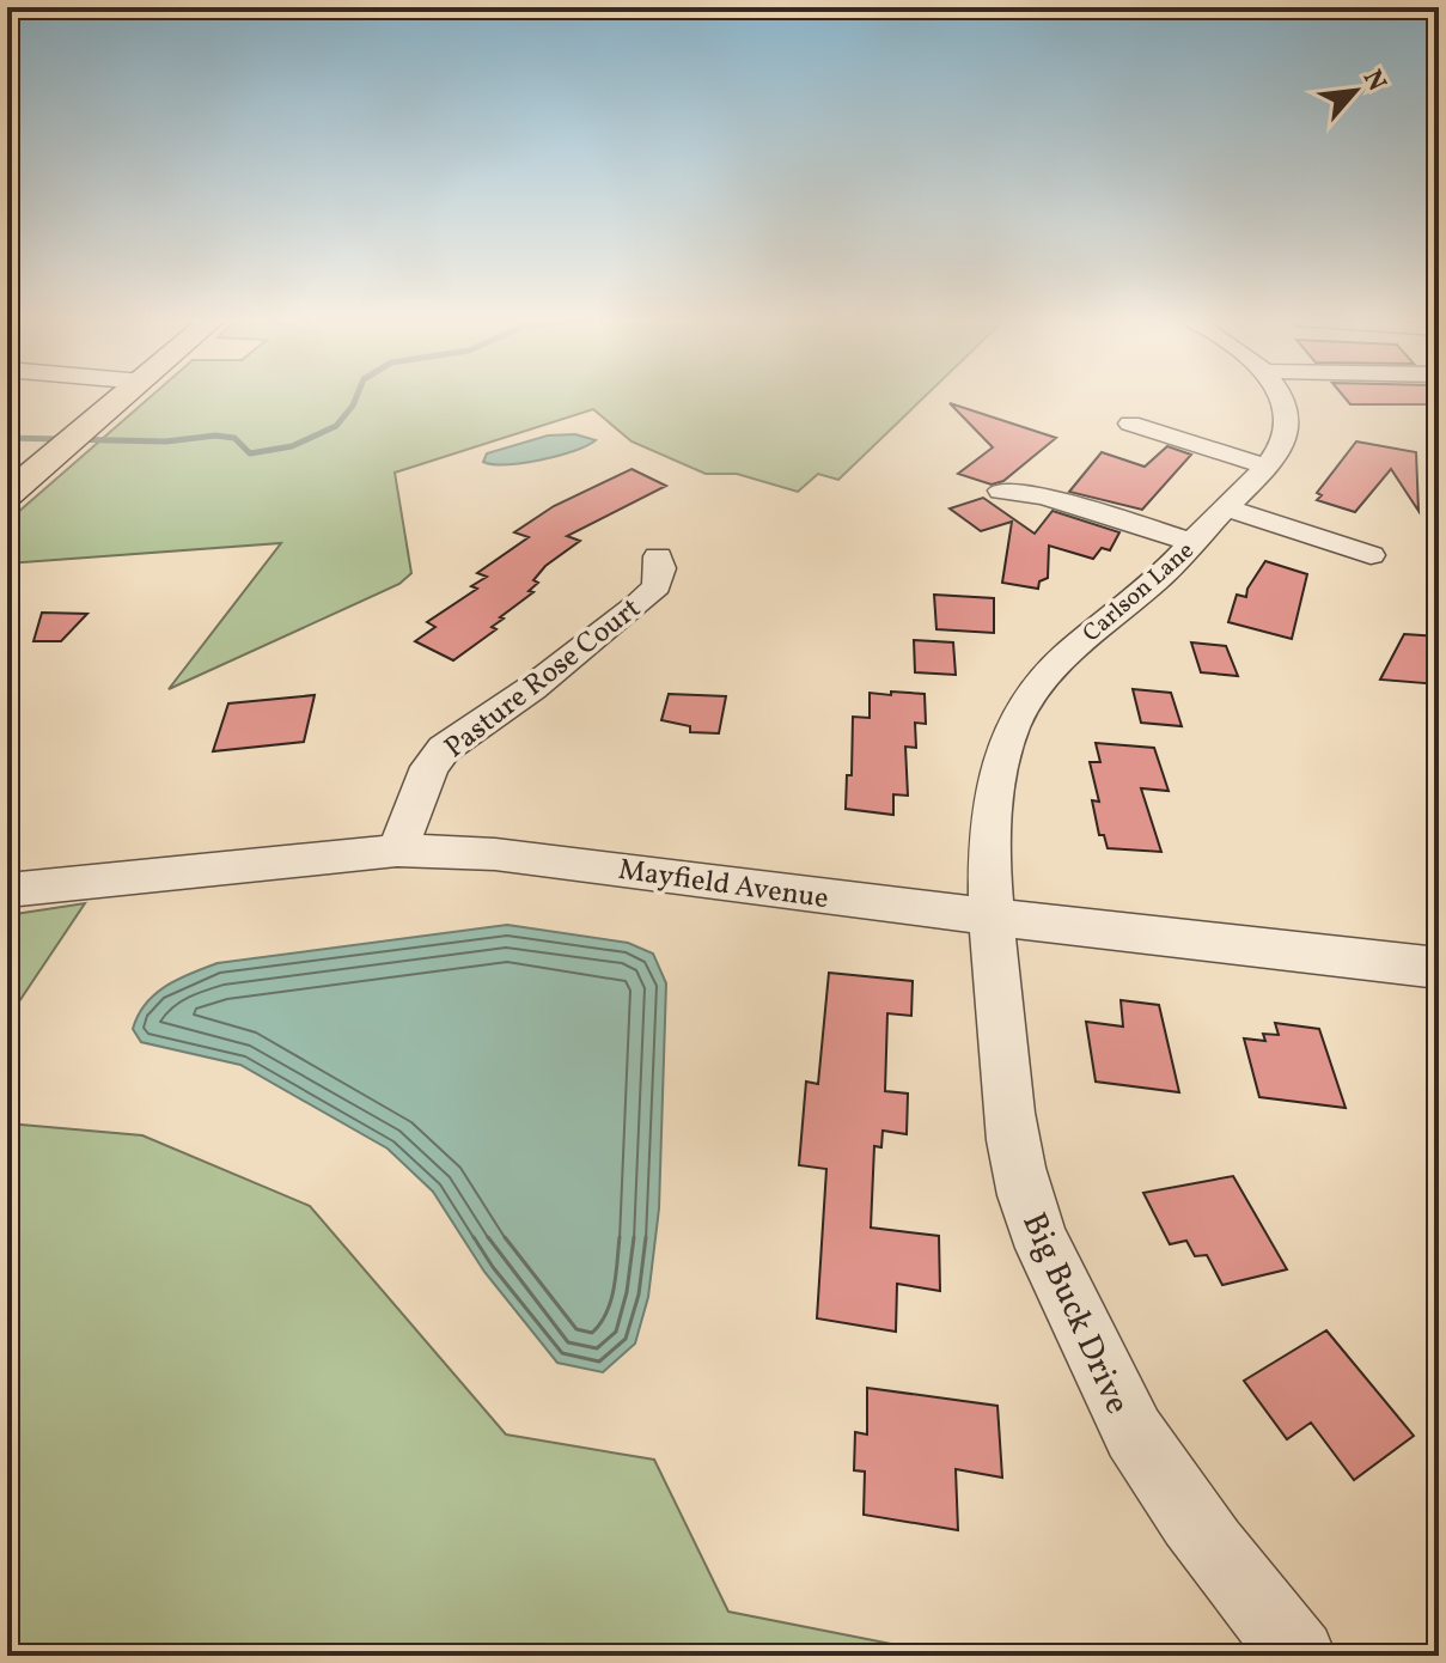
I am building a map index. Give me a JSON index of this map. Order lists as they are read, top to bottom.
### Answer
{
  "streets": {
    "street": [
      "Carlson Lane",
      "Pasture Rose Court",
      "Mayfield Avenue",
      "Big Buck Drive"
    ]
  },
  "crossings": [
    ["Carlson Lane", "Mayfield Avenue"],
    ["Carlson Lane", "Big Buck Drive"],
    ["Pasture Rose Court", "Mayfield Avenue"],
    ["Mayfield Avenue", "Big Buck Drive"]
  ],
  "north": "top right"
}
